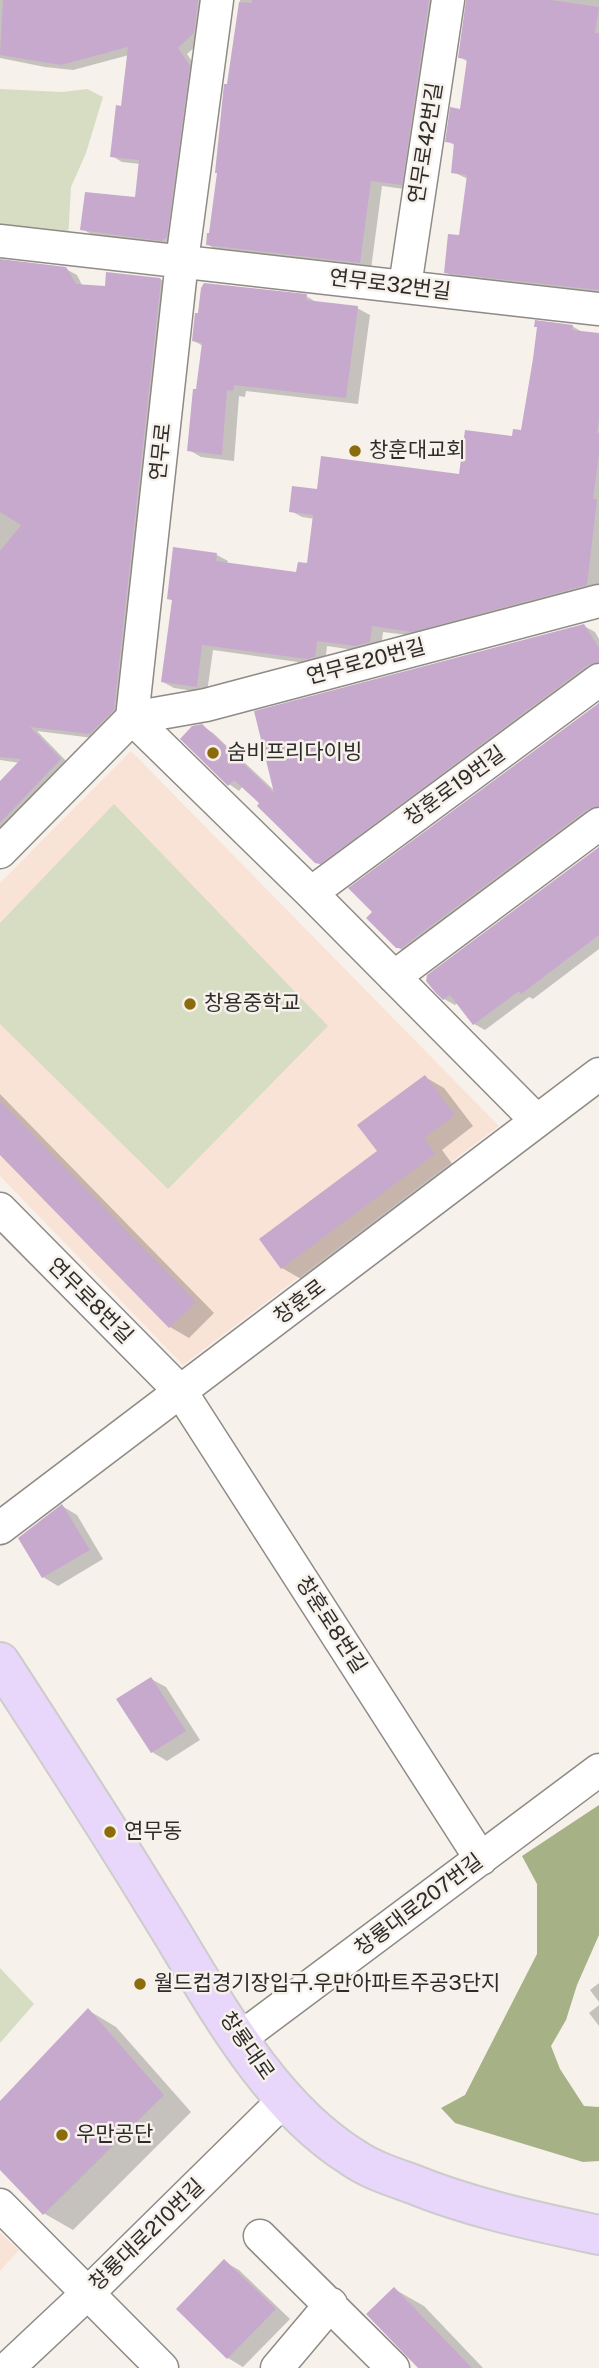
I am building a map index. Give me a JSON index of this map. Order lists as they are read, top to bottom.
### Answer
{
  "streets": {
    "main road": ["창룡대로"],
    "street": [
      "연무로42번길",
      "연무로32번길",
      "연무로",
      "연무로20번길",
      "창훈로19번길",
      "연무로8번길",
      "창훈로",
      "창훈로8번길",
      "창룡대로207번길",
      "창룡대로210번길"
    ]
  },
  "crossings": [
    ["연무로42번길", "연무로32번길"],
    ["연무로32번길", "연무로"],
    ["연무로", "연무로20번길"],
    ["연무로8번길", "창훈로"],
    ["연무로8번길", "창훈로8번길"],
    ["창훈로", "창훈로8번길"],
    ["창훈로8번길", "창룡대로207번길"],
    ["창룡대로207번길", "창룡대로"],
    ["창룡대로", "창룡대로210번길"]
  ],
  "places": [
    "창훈대교회",
    "숨비프리다이빙",
    "창용중학교",
    "연무동",
    "월드컵경기장입구.우만아파트주공3단지",
    "우만공단"
  ]
}
